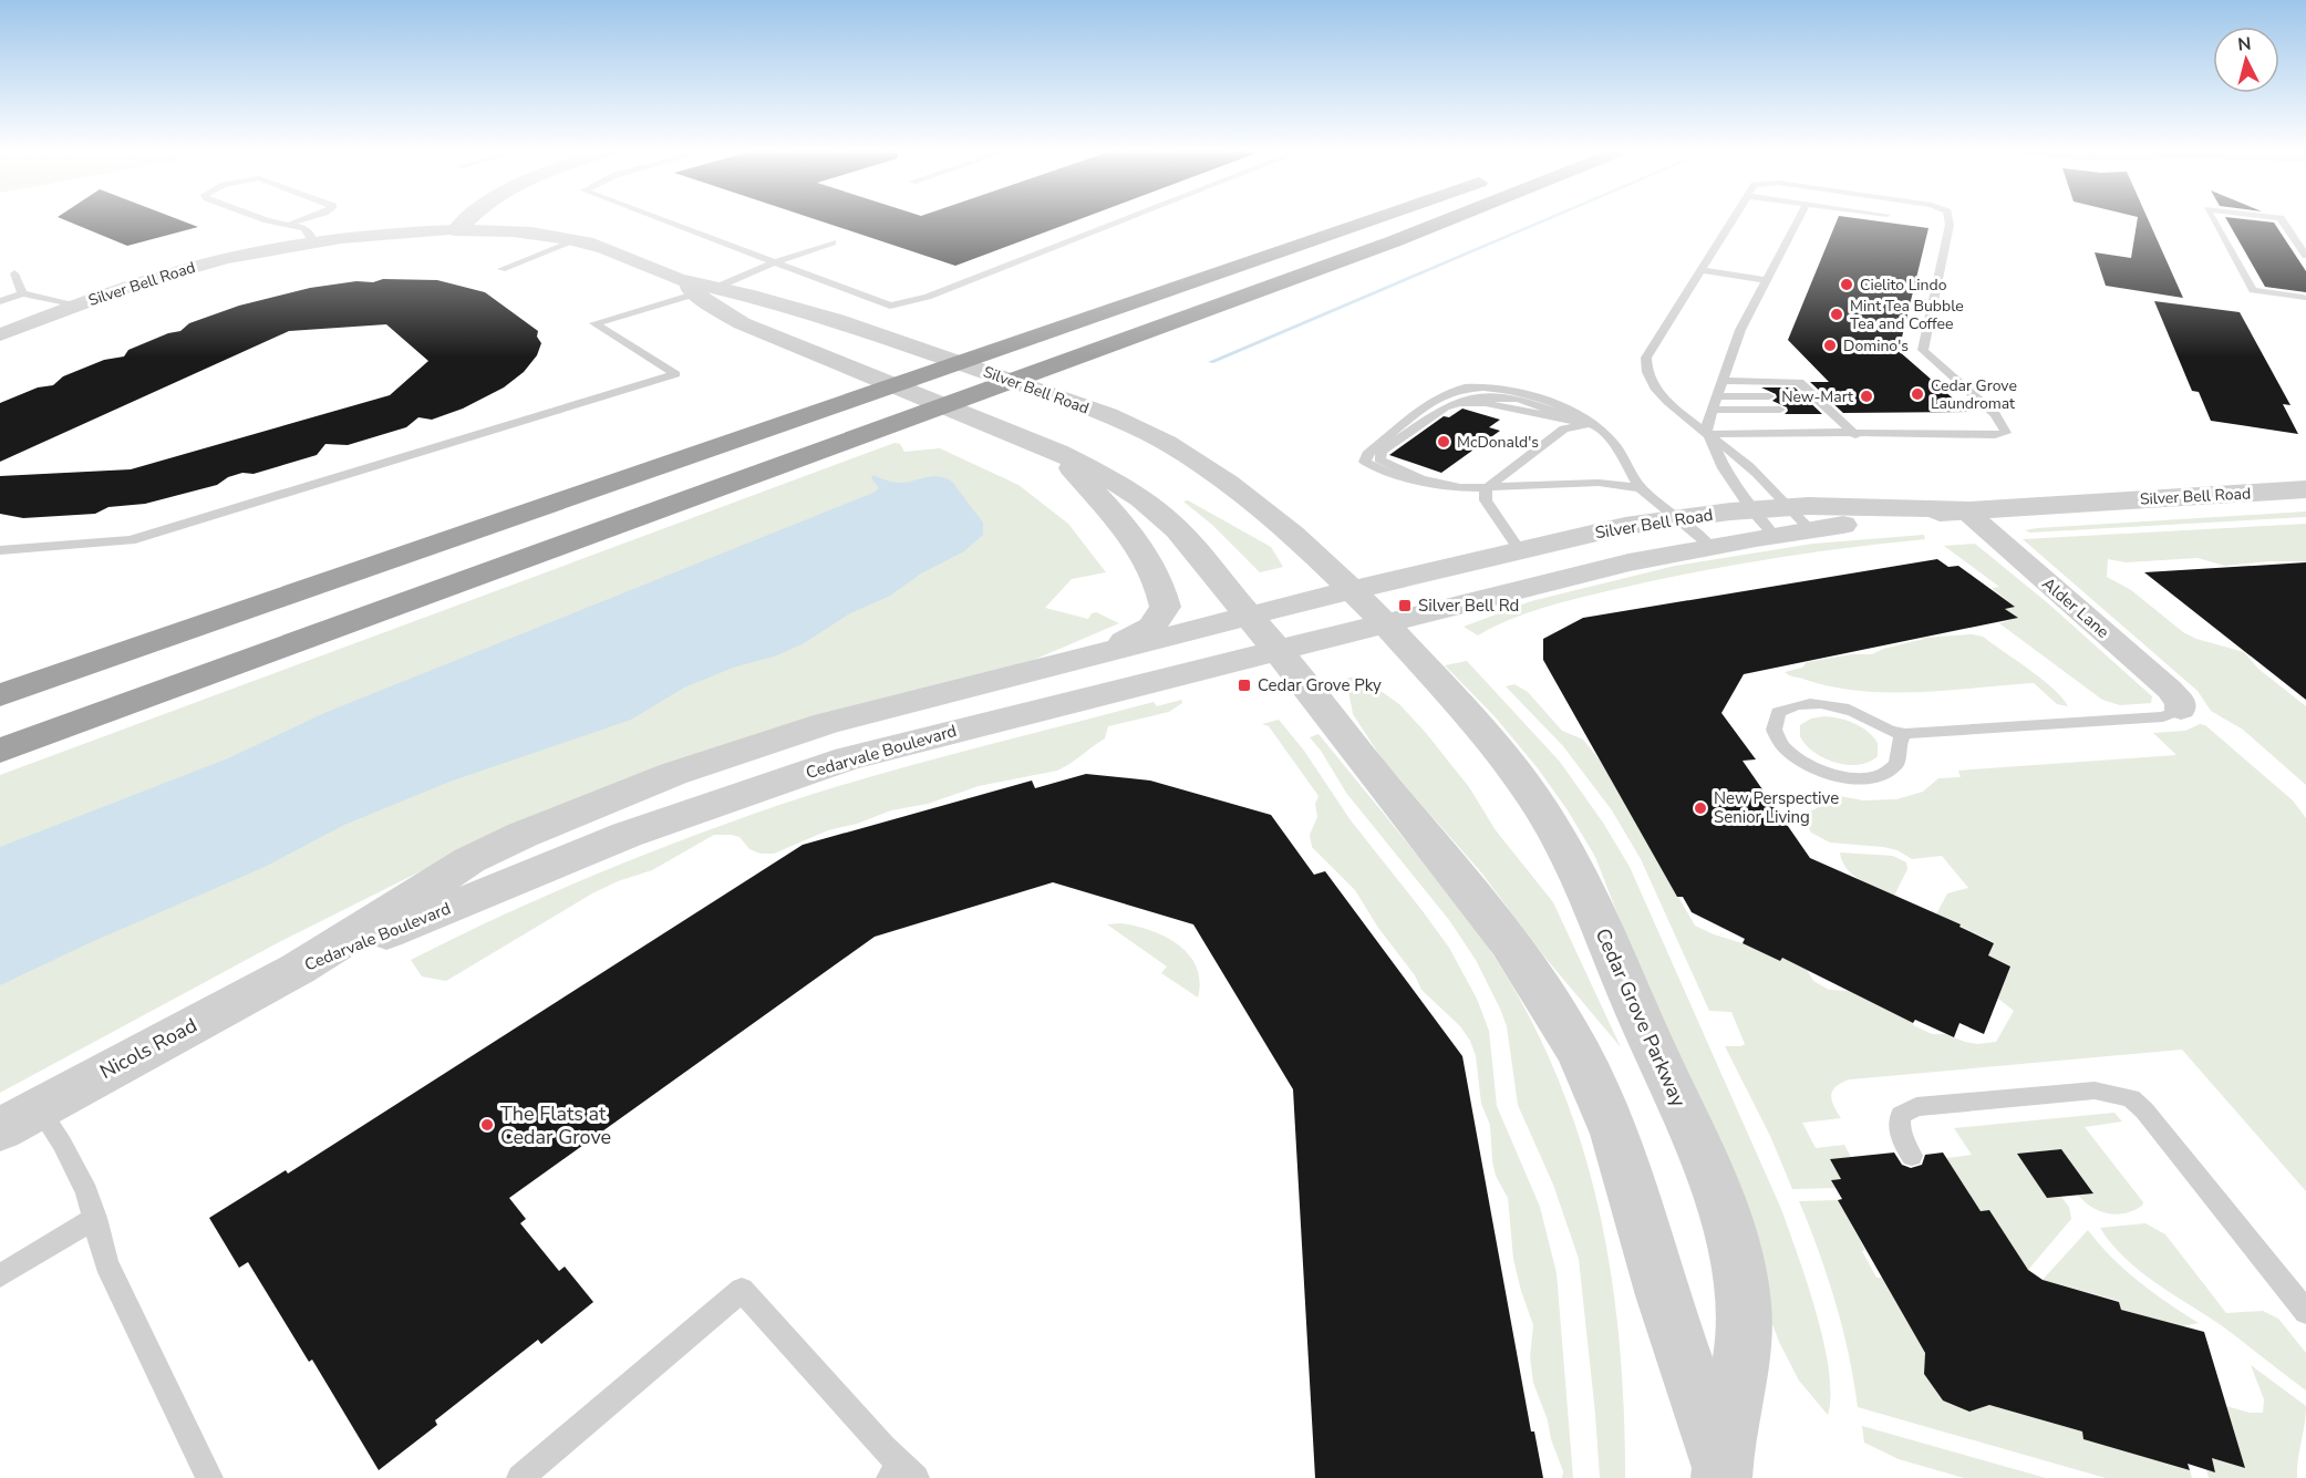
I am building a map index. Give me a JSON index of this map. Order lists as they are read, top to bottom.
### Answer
{
  "streets": {
    "street": [
      "Silver Bell Road",
      "Alder Lane",
      "Cedarvale Boulevard",
      "Cedar Grove Parkway",
      "Nicols Road"
    ]
  },
  "crossings": [
    ["Silver Bell Road", "Alder Lane"],
    ["Silver Bell Road", "Cedarvale Boulevard"],
    ["Silver Bell Road", "Cedar Grove Parkway"],
    ["Cedarvale Boulevard", "Cedar Grove Parkway"],
    ["Cedarvale Boulevard", "Nicols Road"]
  ],
  "places": {
    "other": [
      "Cielito Lindo",
      "Mint Tea Bubble Tea and Coffee",
      "Domino's",
      "Cedar Grove Laundromat",
      "New-Mart",
      "McDonald's",
      "New Perspective Senior Living",
      "The Flats at Cedar Grove"
    ],
    "transit": ["Silver Bell Rd", "Cedar Grove Pky"]
  },
  "north": "top"
}
